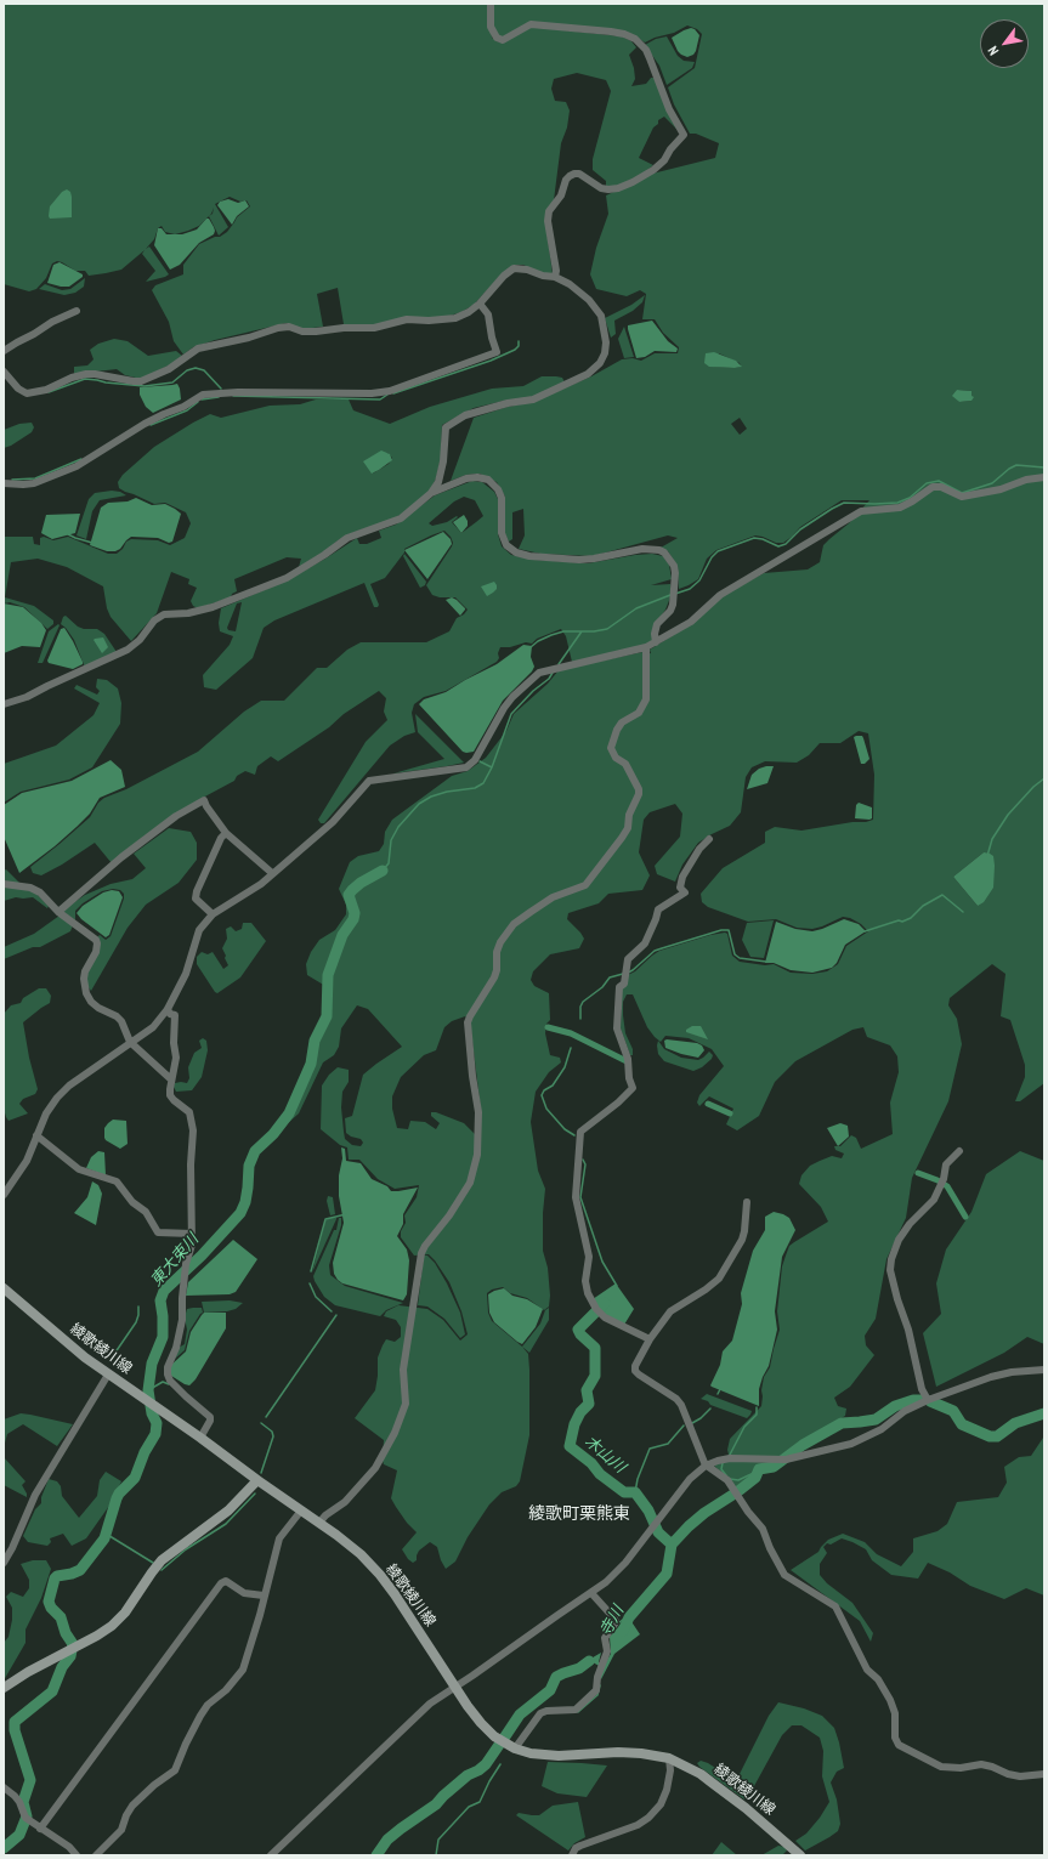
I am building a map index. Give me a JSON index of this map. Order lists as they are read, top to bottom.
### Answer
{
  "streets": {
    "main road": ["綾歌綾川線"]
  },
  "districts": ["綾歌町栗熊東"],
  "water": ["東大束川", "木山川", "寺川"],
  "north": "bottom left"
}
